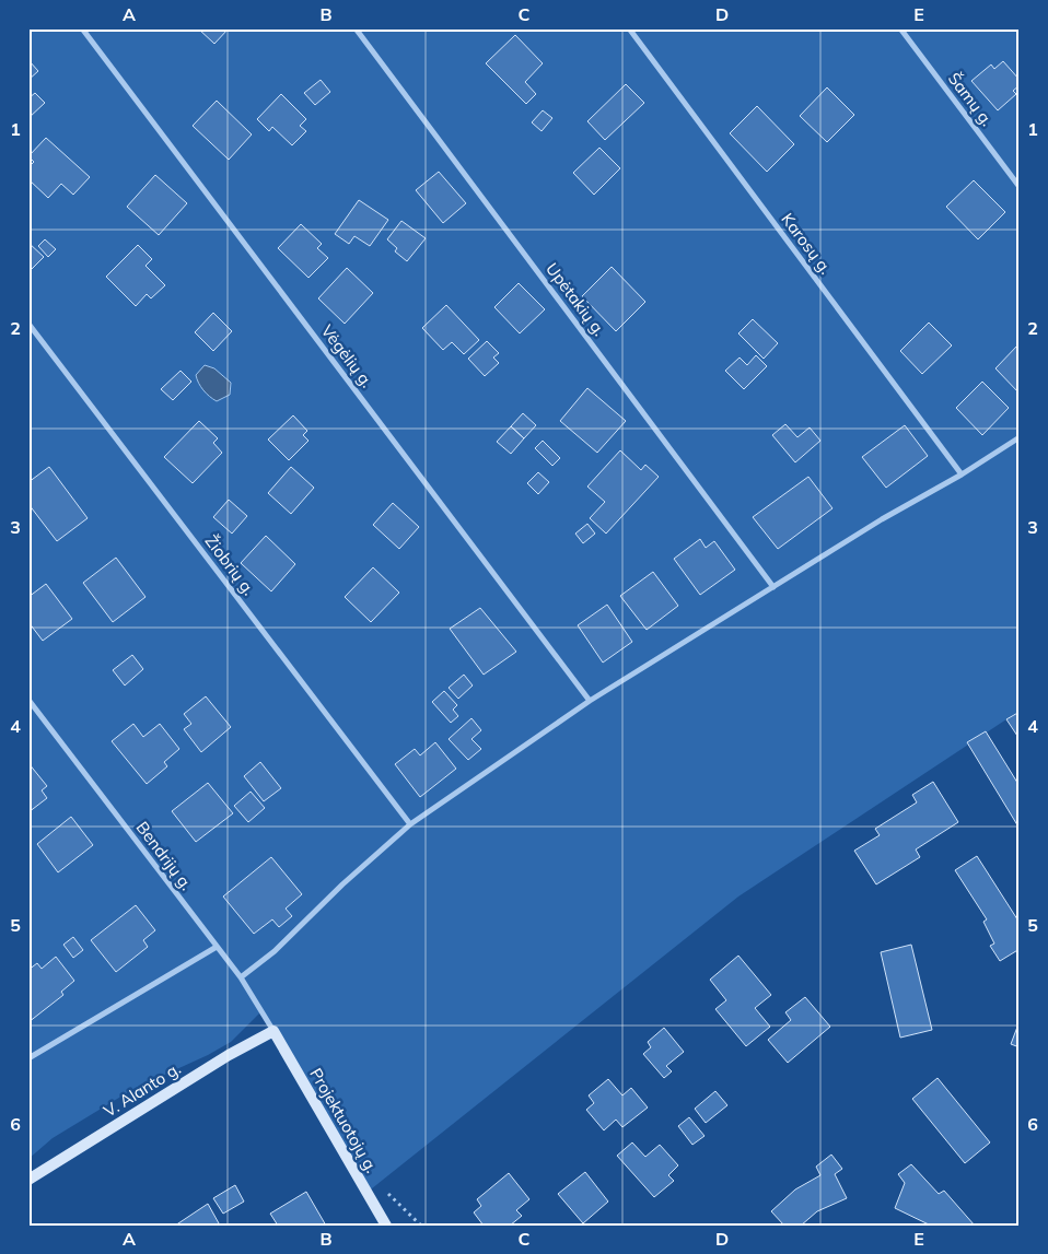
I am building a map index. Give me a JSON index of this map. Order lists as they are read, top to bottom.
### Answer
{
  "streets": {
    "main road": ["V. Alanto g.", "Projektuotojų g."],
    "street": [
      "Šamų g.",
      "Karosų g.",
      "Upėtakių g.",
      "Vėgėlių g.",
      "Žiobrių g.",
      "Bendrijų g."
    ]
  },
  "crossings": [
    ["Bendrijų g.", "V. Alanto g."],
    ["Bendrijų g.", "Projektuotojų g."],
    ["V. Alanto g.", "Projektuotojų g."]
  ],
  "grid": {
    "columns": [
      "A",
      "B",
      "C",
      "D",
      "E"
    ],
    "rows": [
      "1",
      "2",
      "3",
      "4",
      "5",
      "6"
    ]
  }
}
